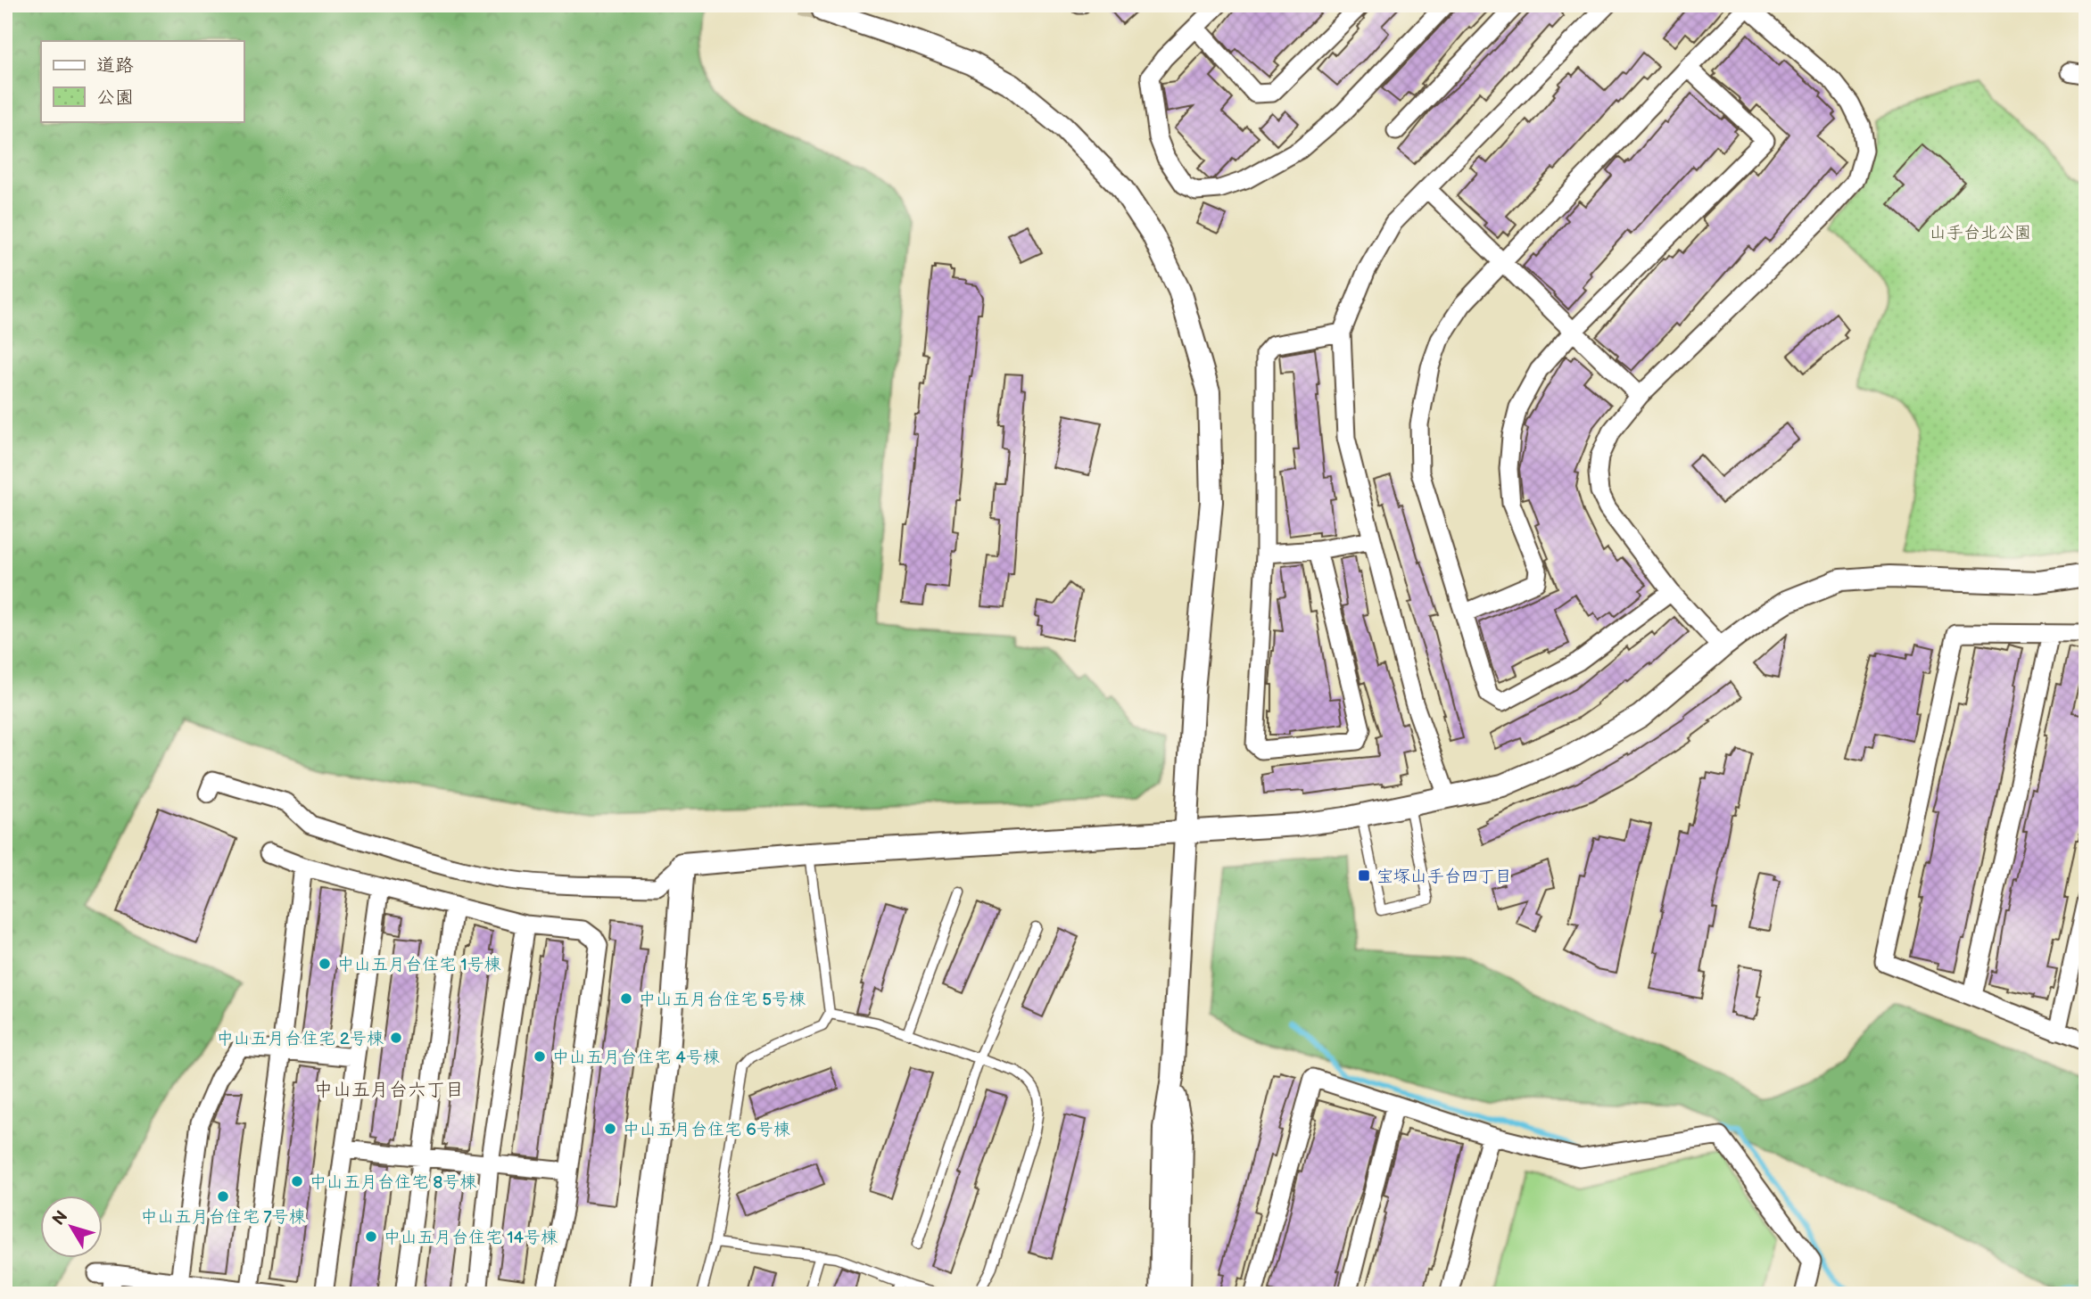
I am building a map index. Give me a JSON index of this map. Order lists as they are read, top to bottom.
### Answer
{
  "districts": ["中山五月台六丁目"],
  "parks": ["山手台北公園"],
  "places": {
    "transit": ["宝塚山手台四丁目"],
    "other": [
      "中山五月台住宅 1号棟",
      "中山五月台住宅 5号棟",
      "中山五月台住宅 2号棟",
      "中山五月台住宅 4号棟",
      "中山五月台住宅 6号棟",
      "中山五月台住宅 8号棟",
      "中山五月台住宅 7号棟",
      "中山五月台住宅 14号棟"
    ]
  },
  "legend": ["道路", "公園"],
  "north": "top left"
}
